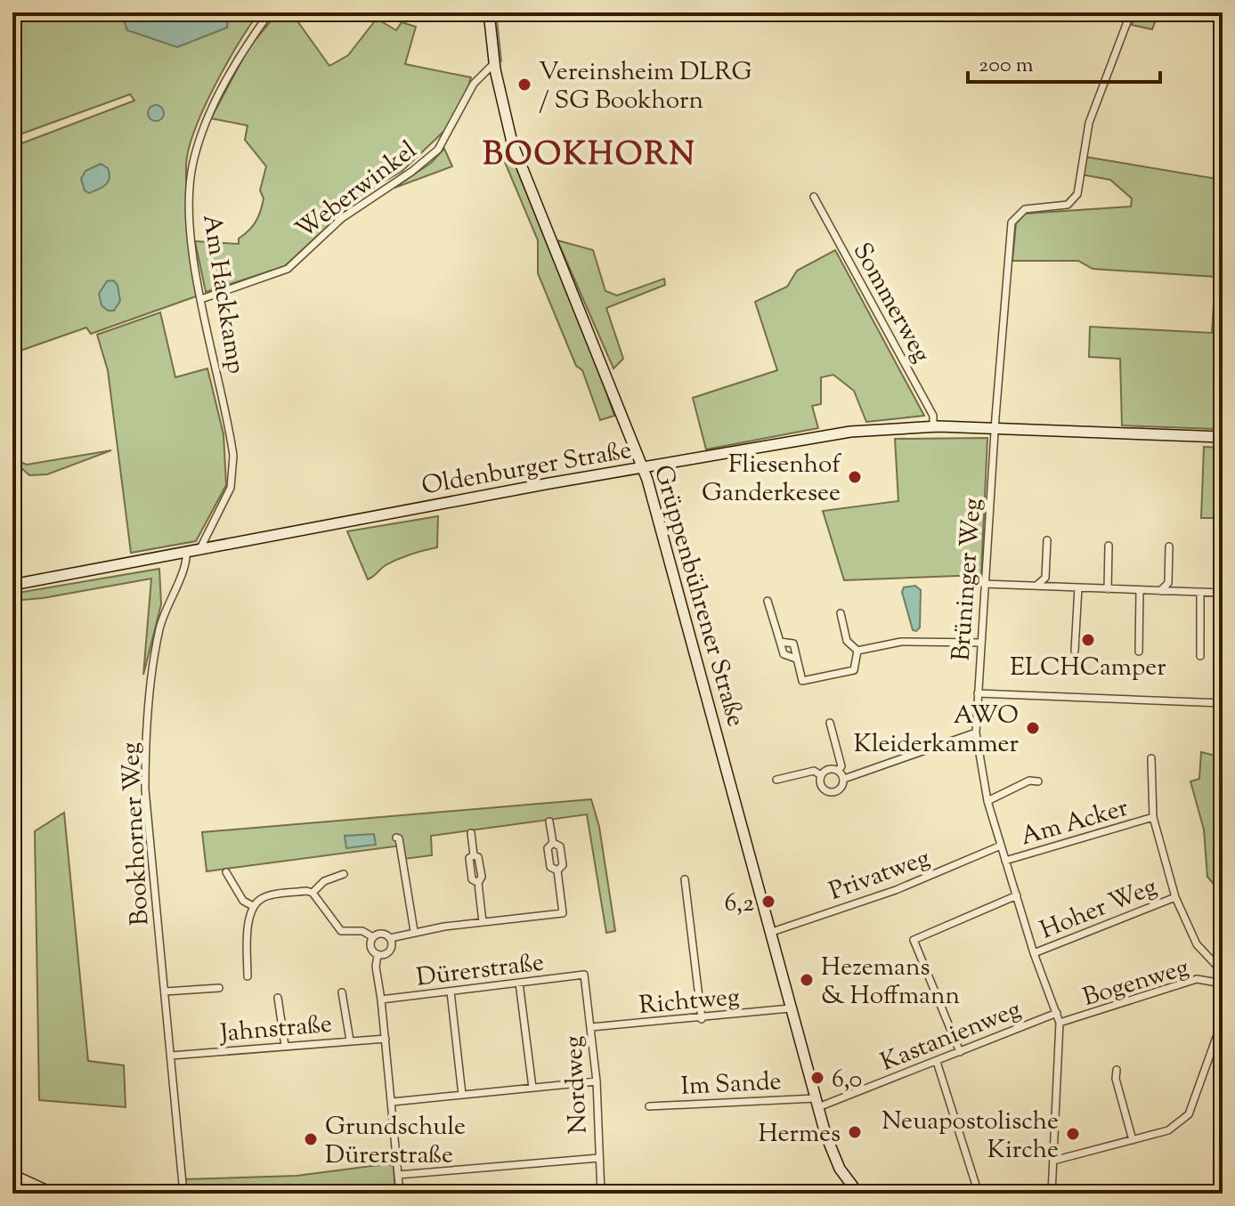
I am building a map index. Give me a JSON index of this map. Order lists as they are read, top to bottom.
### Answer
{
  "streets": {
    "street": [
      "Weberwinkel",
      "Am Hackkamp",
      "Sommerweg",
      "Oldenburger Straße",
      "Brüninger Weg",
      "Grüppenbührener Straße",
      "Am Acker",
      "Bookhorner Weg",
      "Privatweg",
      "Hoher Weg",
      "Dürerstraße",
      "Bogenweg",
      "Richtweg",
      "Jahnstraße",
      "Kastanienweg",
      "Im Sande",
      "Nordweg"
    ]
  },
  "crossings": [
    ["Weberwinkel", "Am Hackkamp"],
    ["Weberwinkel", "Grüppenbührener Straße"],
    ["Am Hackkamp", "Oldenburger Straße"],
    ["Sommerweg", "Oldenburger Straße"],
    ["Oldenburger Straße", "Brüninger Weg"],
    ["Oldenburger Straße", "Grüppenbührener Straße"],
    ["Oldenburger Straße", "Bookhorner Weg"],
    ["Brüninger Weg", "Am Acker"],
    ["Brüninger Weg", "Privatweg"],
    ["Brüninger Weg", "Hoher Weg"],
    ["Brüninger Weg", "Bogenweg"],
    ["Brüninger Weg", "Kastanienweg"],
    ["Grüppenbührener Straße", "Privatweg"],
    ["Grüppenbührener Straße", "Richtweg"],
    ["Grüppenbührener Straße", "Kastanienweg"],
    ["Grüppenbührener Straße", "Im Sande"],
    ["Bookhorner Weg", "Jahnstraße"],
    ["Dürerstraße", "Jahnstraße"],
    ["Dürerstraße", "Nordweg"],
    ["Richtweg", "Nordweg"],
    ["Kastanienweg", "Im Sande"]
  ],
  "districts": ["BOOKHORN"],
  "places": [
    "Vereinsheim DLRG / SG Bookhorn",
    "Fliesenhof Ganderkesee",
    "ELCHCamper",
    "AWO Kleiderkammer",
    "6,2",
    "Hezemans & Hoffmann",
    "6,0",
    "Hermes",
    "Neuapostolische Kirche",
    "Grundschule Dürerstraße"
  ],
  "scale_bar": "200 m"
}
